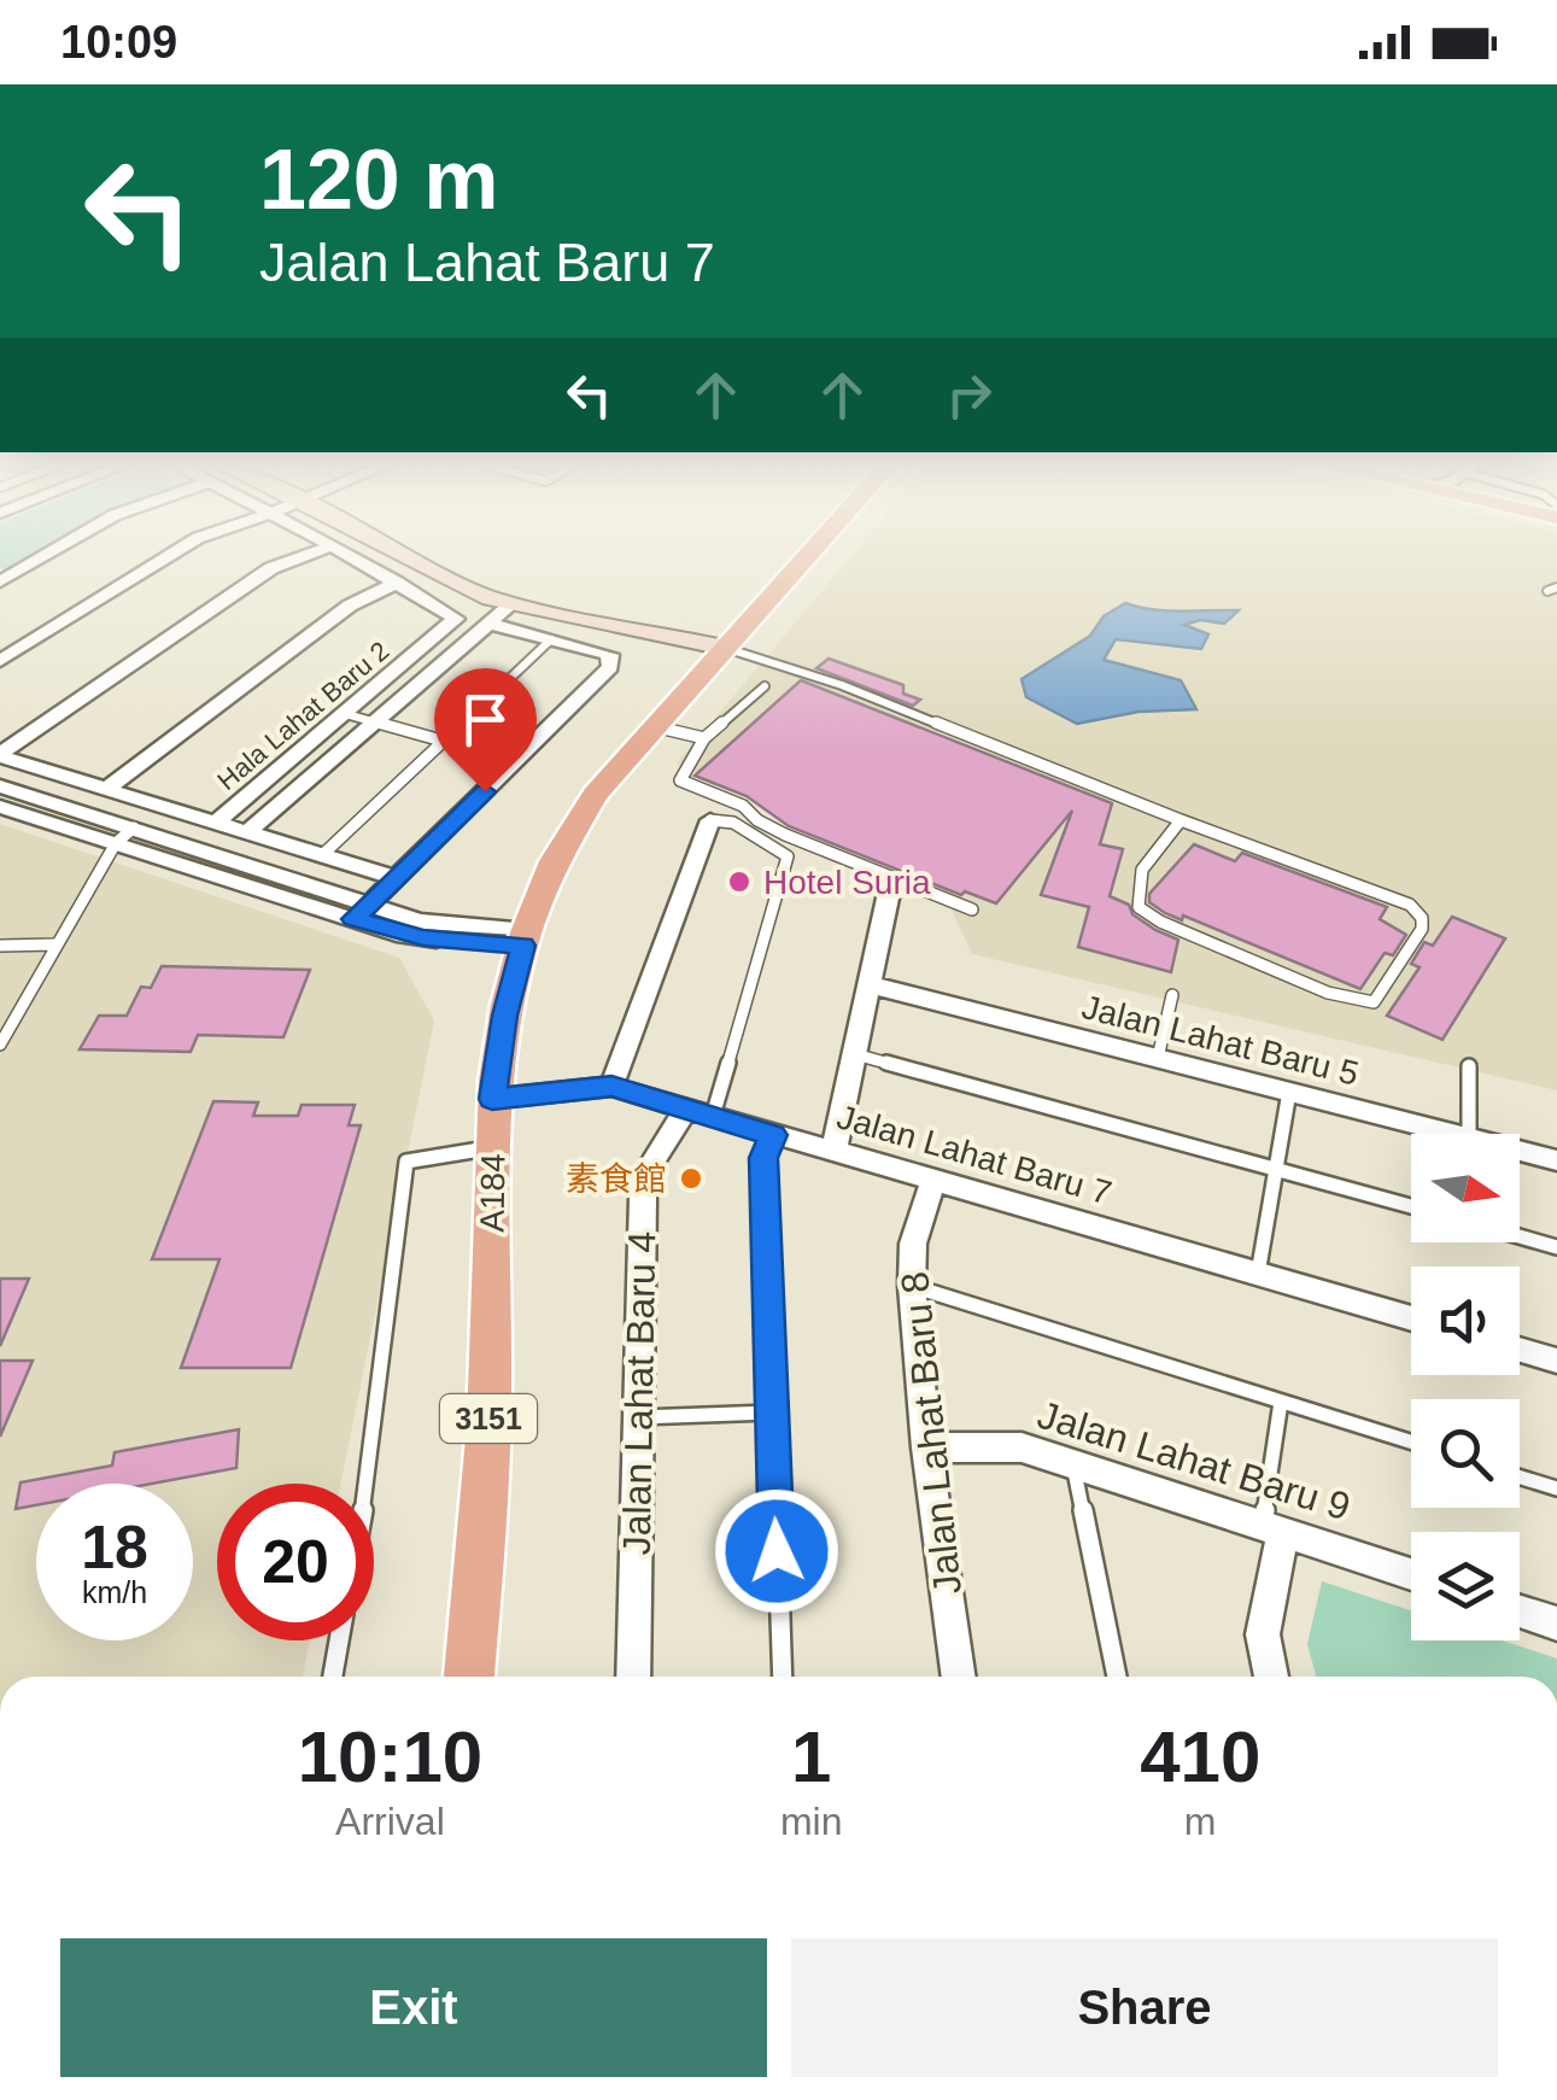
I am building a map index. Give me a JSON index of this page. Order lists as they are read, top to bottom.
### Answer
{
  "streets": {
    "main road": ["A184", "3151"],
    "street": [
      "Hala Lahat Baru 2",
      "Jalan Lahat Baru 5",
      "Jalan Lahat Baru 7",
      "Jalan Lahat Baru 4",
      "Jalan Lahat Baru 8",
      "Jalan Lahat Baru 9"
    ]
  },
  "crossings": [
    ["Jalan Lahat Baru 7", "A184"],
    ["Jalan Lahat Baru 7", "Jalan Lahat Baru 4"],
    ["Jalan Lahat Baru 7", "Jalan Lahat Baru 8"],
    ["Jalan Lahat Baru 8", "Jalan Lahat Baru 9"]
  ],
  "places": ["Hotel Suria", "素食館"],
  "north": "right",
  "page": {
    "status": "10:09",
    "turn": ["120 m", "Jalan Lahat Baru 7"],
    "speed": "18 km/h",
    "limit": "20",
    "eta": [
      "10:10",
      "Arrival",
      "1",
      "min",
      "410",
      "m"
    ],
    "buttons": ["Exit", "Share"]
  }
}
